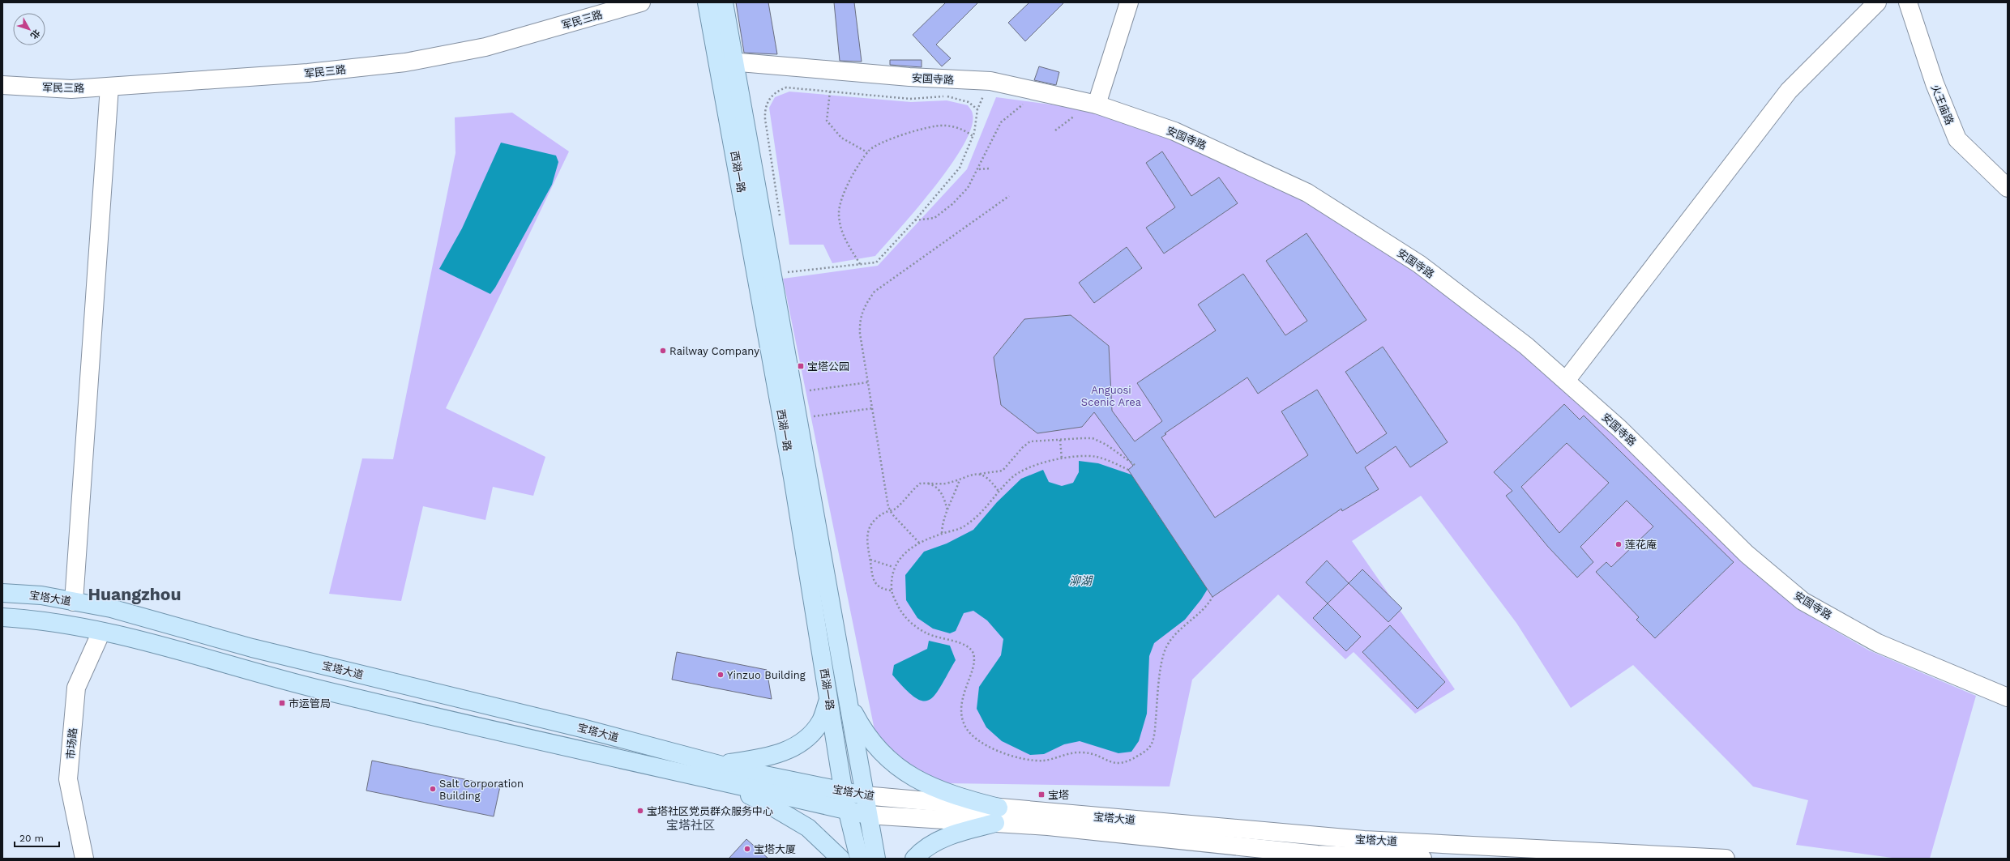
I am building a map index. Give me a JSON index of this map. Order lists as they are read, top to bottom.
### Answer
{
  "streets": {
    "main road": ["西湖一路", "宝塔大道"],
    "street": [
      "军民三路",
      "安国寺路",
      "火王庙路",
      "市场路"
    ]
  },
  "crossings": [
    ["安国寺路", "西湖一路"],
    ["西湖一路", "宝塔大道"],
    ["宝塔大道", "市场路"]
  ],
  "districts": ["Huangzhou", "宝塔社区"],
  "water": ["泖湖"],
  "parks": ["Anguosi Scenic Area"],
  "places": {
    "other": [
      "Railway Company",
      "莲花庵",
      "Yinzuo Building",
      "Salt Corporation Building",
      "宝塔社区党员群众服务中心",
      "宝塔大厦"
    ],
    "transit": ["宝塔公园", "市运管局", "宝塔"]
  },
  "scale_bar": "20 m",
  "north": "bottom right"
}
